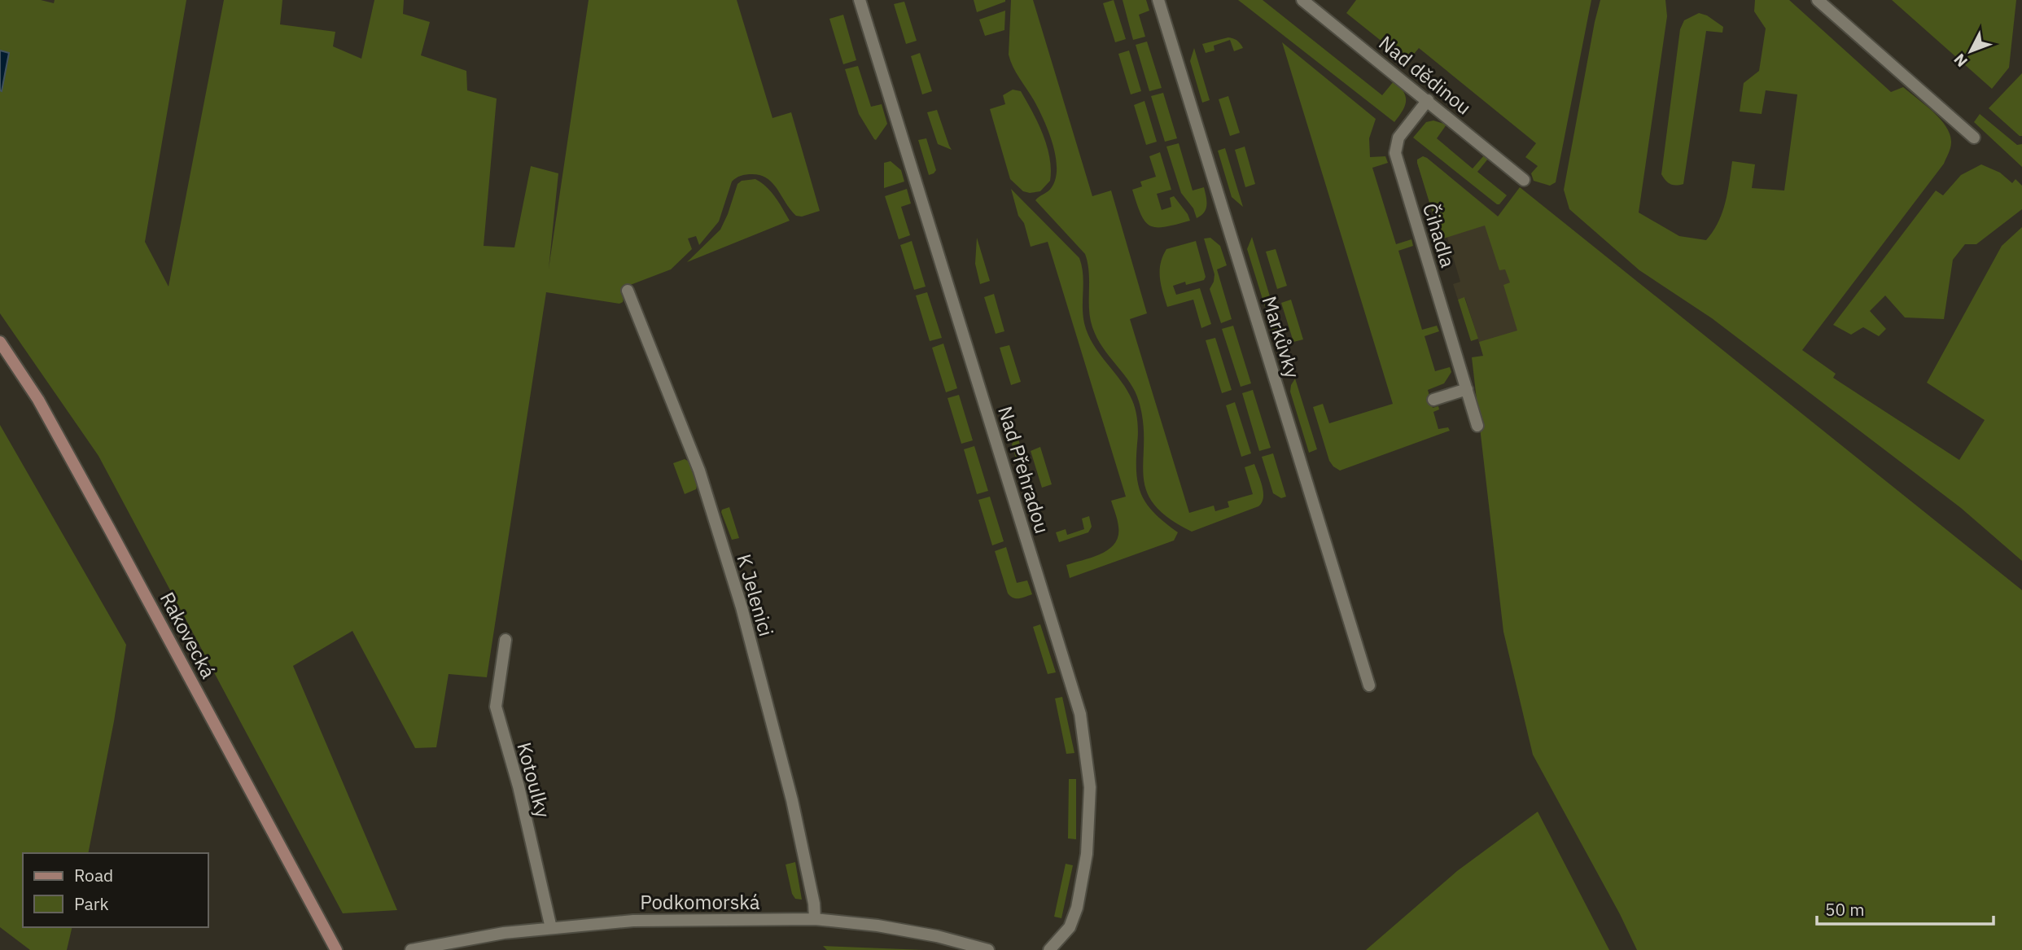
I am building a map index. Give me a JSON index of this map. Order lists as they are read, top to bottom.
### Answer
{
  "streets": {
    "main road": ["Rakovecká"],
    "street": [
      "Nad dědinou",
      "Čihadla",
      "Markůvky",
      "Nad Přehradou",
      "K Jelenici",
      "Kotoulky",
      "Podkomorská"
    ]
  },
  "crossings": [
    ["Nad dědinou", "Čihadla"],
    ["K Jelenici", "Podkomorská"],
    ["Kotoulky", "Podkomorská"]
  ],
  "legend": ["Road", "Park"],
  "scale_bar": "50 m",
  "north": "bottom left"
}
